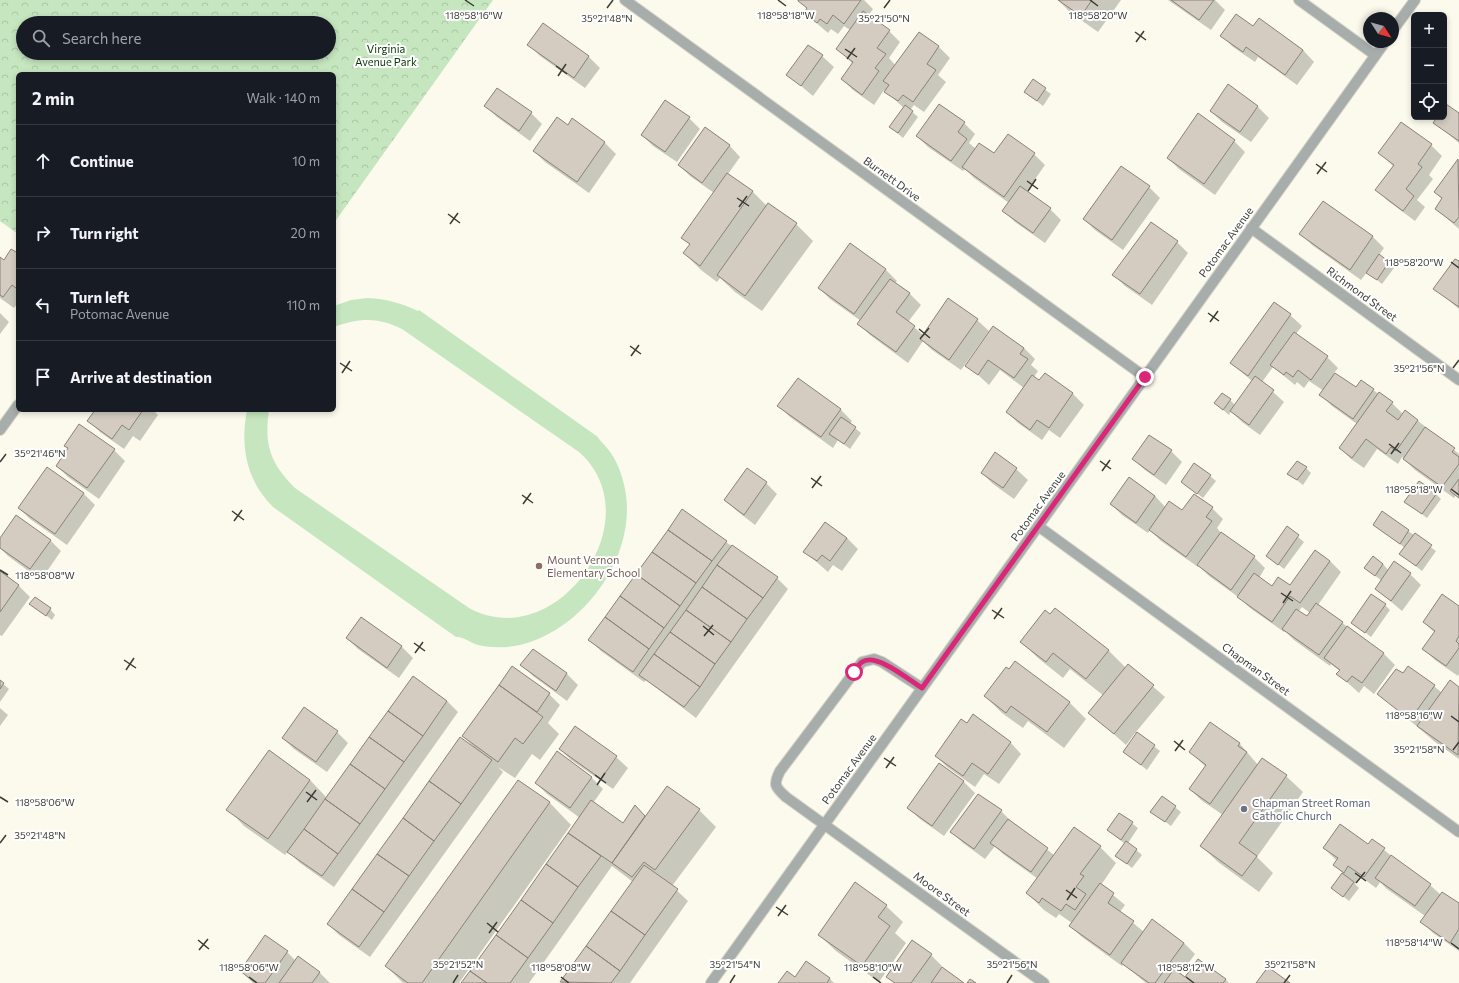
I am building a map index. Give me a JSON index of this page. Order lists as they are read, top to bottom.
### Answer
{
  "streets": {
    "street": [
      "Burnett Drive",
      "Potomac Avenue",
      "Richmond Street",
      "Chapman Street",
      "Moore Street"
    ]
  },
  "crossings": [
    ["Burnett Drive", "Potomac Avenue"],
    ["Potomac Avenue", "Richmond Street"],
    ["Potomac Avenue", "Chapman Street"],
    ["Potomac Avenue", "Moore Street"]
  ],
  "parks": ["Virginia Avenue Park"],
  "places": ["Mount Vernon Elementary School", "Chapman Street Roman Catholic Church"],
  "north": "bottom right",
  "page": {
    "map_buttons": ["+", "−"],
    "search": "Search here",
    "heading": ["2 min", "Walk · 140 m"],
    "list": [
      ["Continue", "10 m"],
      ["Turn right", "20 m"],
      ["Turn left", "Potomac Avenue", "110 m"],
      "Arrive at destination"
    ]
  },
  "coordinates": [
    "118°58'16\"W",
    "118°58'18\"W",
    "118°58'20\"W",
    "35°21'48\"N",
    "35°21'50\"N",
    "35°21'56\"N",
    "35°21'46\"N",
    "118°58'08\"W",
    "35°21'58\"N",
    "118°58'06\"W",
    "118°58'14\"W",
    "35°21'52\"N",
    "35°21'54\"N",
    "118°58'10\"W",
    "118°58'12\"W"
  ]
}
